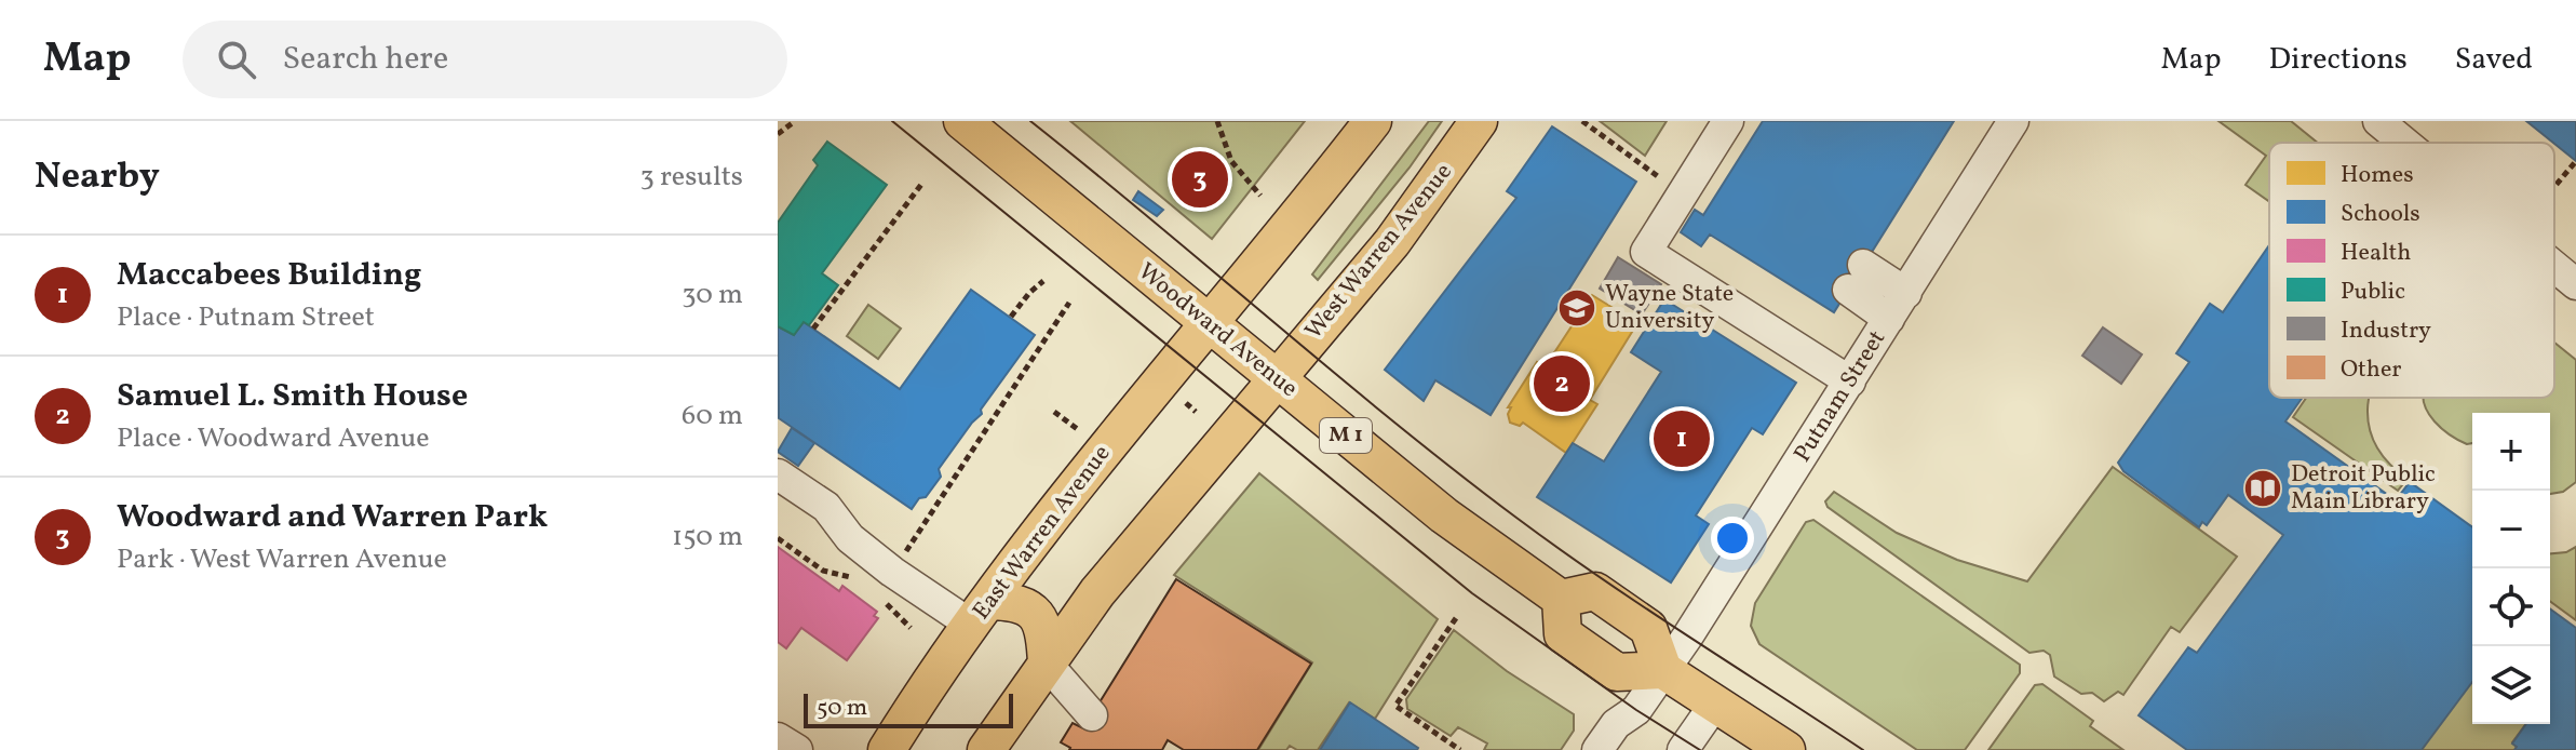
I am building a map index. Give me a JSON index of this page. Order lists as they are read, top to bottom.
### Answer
{
  "streets": {
    "main road": [
      "West Warren Avenue",
      "Woodward Avenue",
      "M 1",
      "East Warren Avenue"
    ],
    "street": ["Putnam Street"]
  },
  "crossings": [
    ["West Warren Avenue", "Woodward Avenue"],
    ["Woodward Avenue", "East Warren Avenue"]
  ],
  "places": {
    "school or university": ["Wayne State University"],
    "library": ["Detroit Public Main Library"]
  },
  "legend": [
    "Homes",
    "Schools",
    "Health",
    "Public",
    "Industry",
    "Other"
  ],
  "scale_bar": "50 m",
  "page": {
    "header": "Map",
    "search": "Search here",
    "nav": ["Map", "Directions", "Saved"],
    "heading": ["Nearby", "3 results"],
    "pins": ["3", "2", "1"],
    "list": [
      {
        "mark": "1",
        "name": "Maccabees Building",
        "note": "Place · Putnam Street",
        "value": "30 m"
      },
      {
        "mark": "2",
        "name": "Samuel L. Smith House",
        "note": "Place · Woodward Avenue",
        "value": "60 m"
      },
      {
        "mark": "3",
        "name": "Woodward and Warren Park",
        "note": "Park · West Warren Avenue",
        "value": "150 m"
      }
    ],
    "map_buttons": ["+", "−"],
    "scale": "50 m"
  }
}
